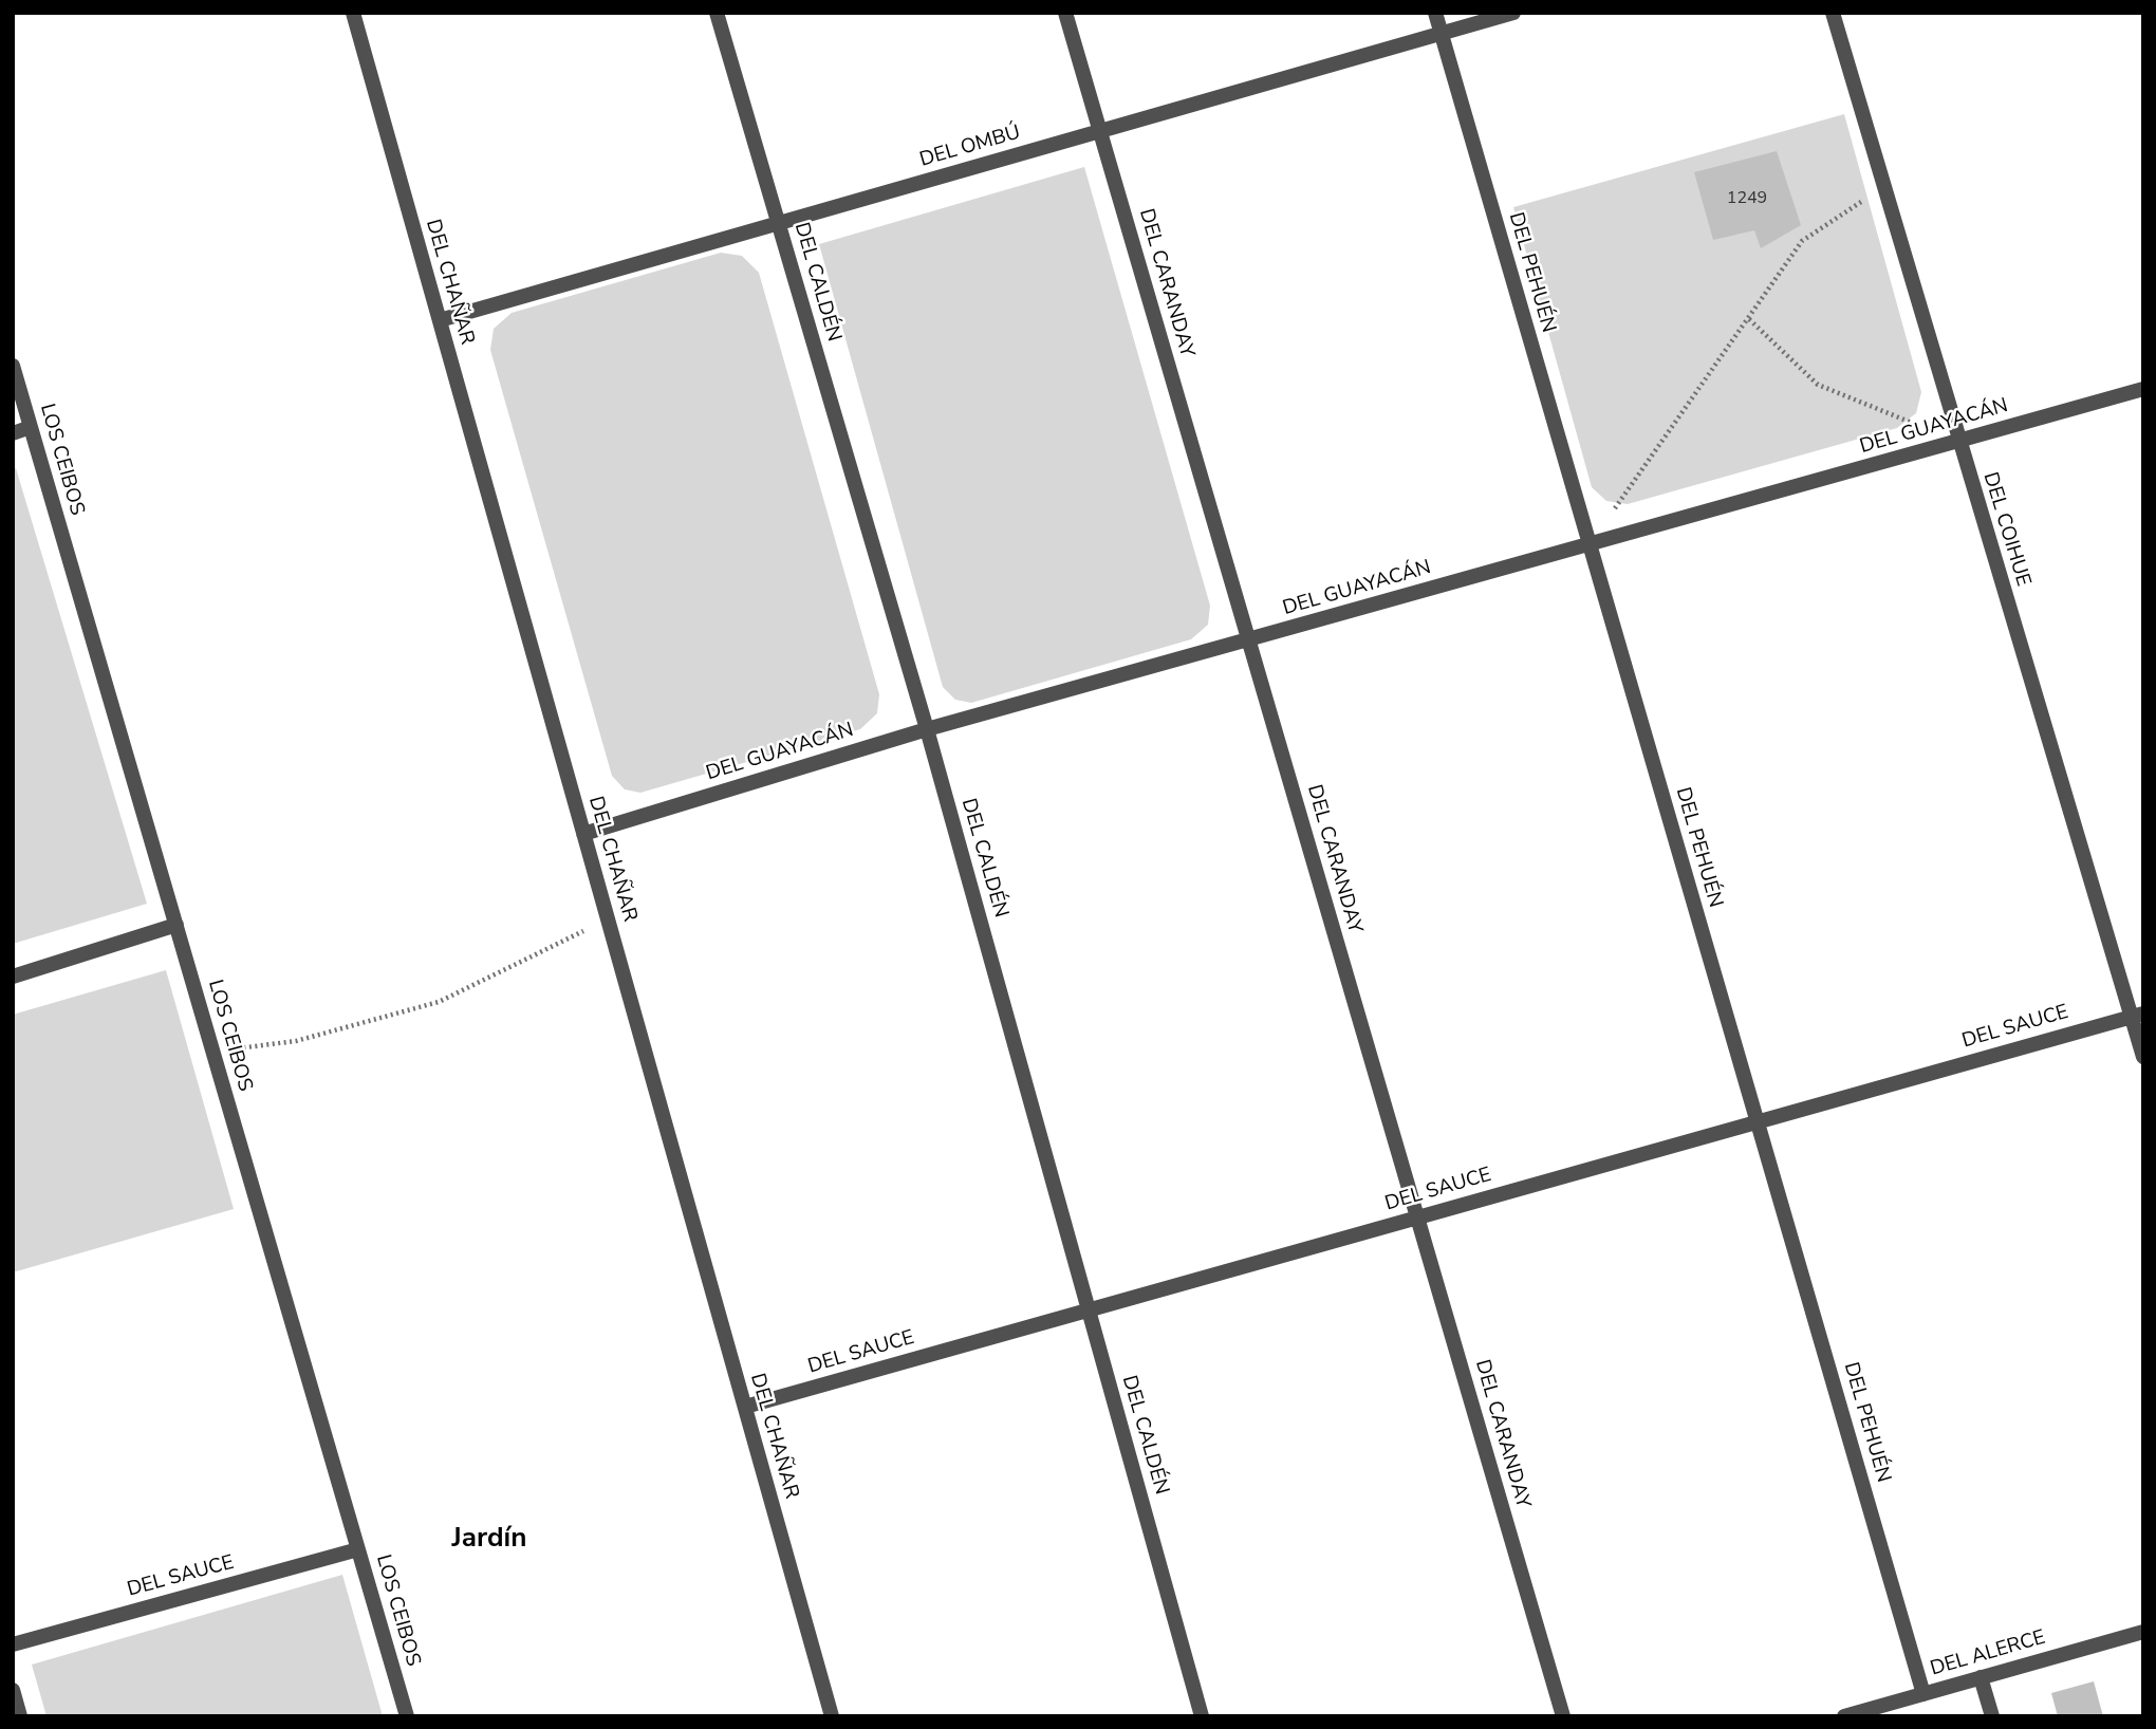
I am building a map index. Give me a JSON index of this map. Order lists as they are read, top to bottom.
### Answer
{
  "streets": {
    "street": [
      "DEL OMBÚ",
      "DEL PEHUÉN",
      "DEL CHAÑAR",
      "DEL CALDÉN",
      "DEL CARANDAY",
      "DEL GUAYACÁN",
      "LOS CEIBOS",
      "DEL COIHUE",
      "DEL SAUCE",
      "DEL ALERCE"
    ]
  },
  "crossings": [
    ["DEL OMBÚ", "DEL PEHUÉN"],
    ["DEL OMBÚ", "DEL CHAÑAR"],
    ["DEL OMBÚ", "DEL CALDÉN"],
    ["DEL OMBÚ", "DEL CARANDAY"],
    ["DEL PEHUÉN", "DEL GUAYACÁN"],
    ["DEL PEHUÉN", "DEL SAUCE"],
    ["DEL PEHUÉN", "DEL ALERCE"],
    ["DEL CHAÑAR", "DEL GUAYACÁN"],
    ["DEL CHAÑAR", "DEL SAUCE"],
    ["DEL CALDÉN", "DEL GUAYACÁN"],
    ["DEL CALDÉN", "DEL SAUCE"],
    ["DEL CARANDAY", "DEL GUAYACÁN"],
    ["DEL CARANDAY", "DEL SAUCE"],
    ["DEL GUAYACÁN", "DEL COIHUE"],
    ["LOS CEIBOS", "DEL SAUCE"],
    ["DEL COIHUE", "DEL SAUCE"]
  ],
  "districts": ["Jardín"],
  "house_numbers": ["1249"]
}
